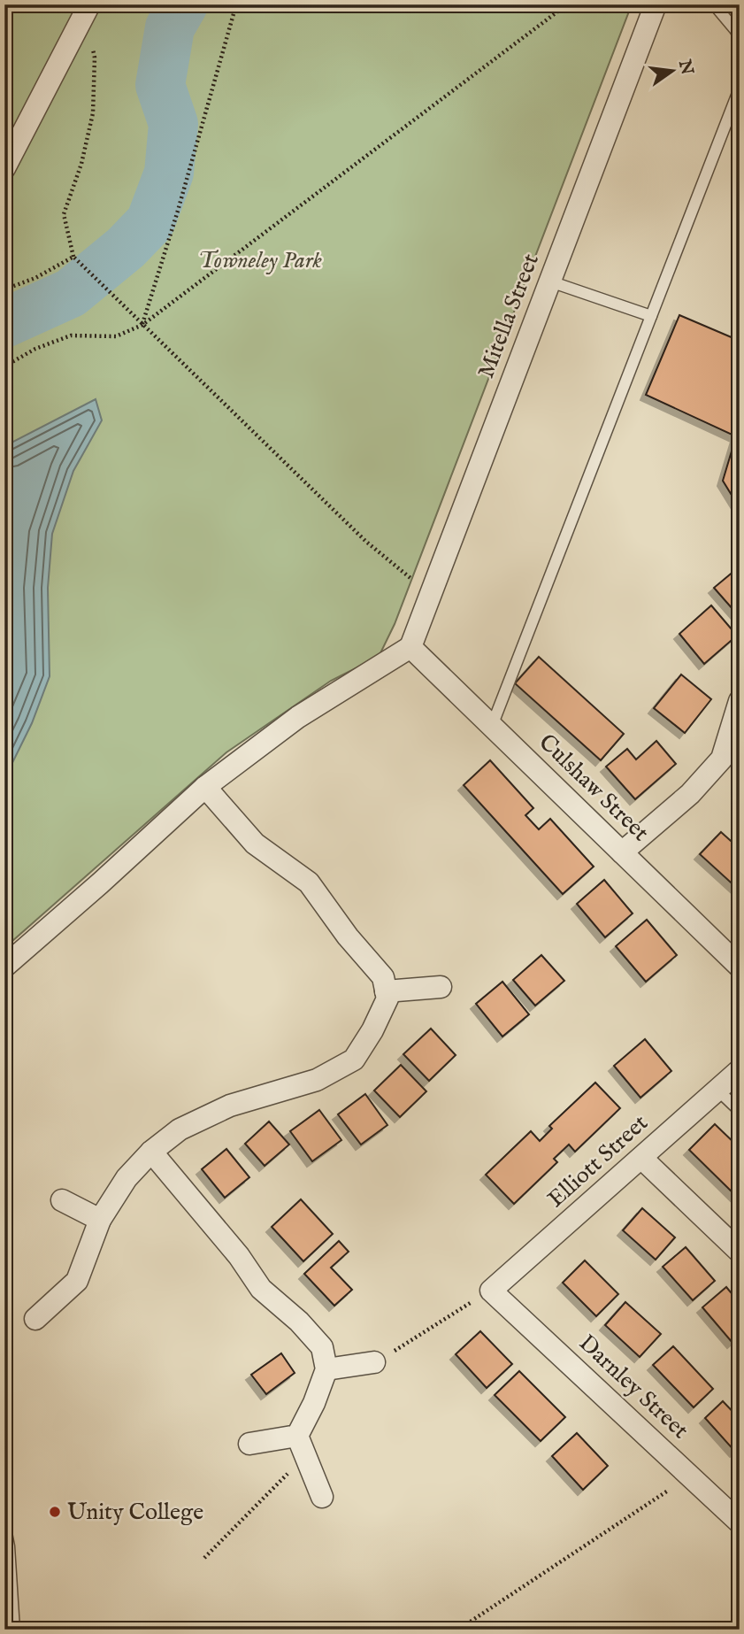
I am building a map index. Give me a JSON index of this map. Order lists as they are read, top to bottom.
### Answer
{
  "streets": {
    "street": [
      "Mitella Street",
      "Culshaw Street",
      "Elliott Street",
      "Darnley Street"
    ]
  },
  "crossings": [
    ["Mitella Street", "Culshaw Street"],
    ["Elliott Street", "Darnley Street"]
  ],
  "parks": ["Towneley Park"],
  "places": ["Unity College"],
  "north": "right"
}
